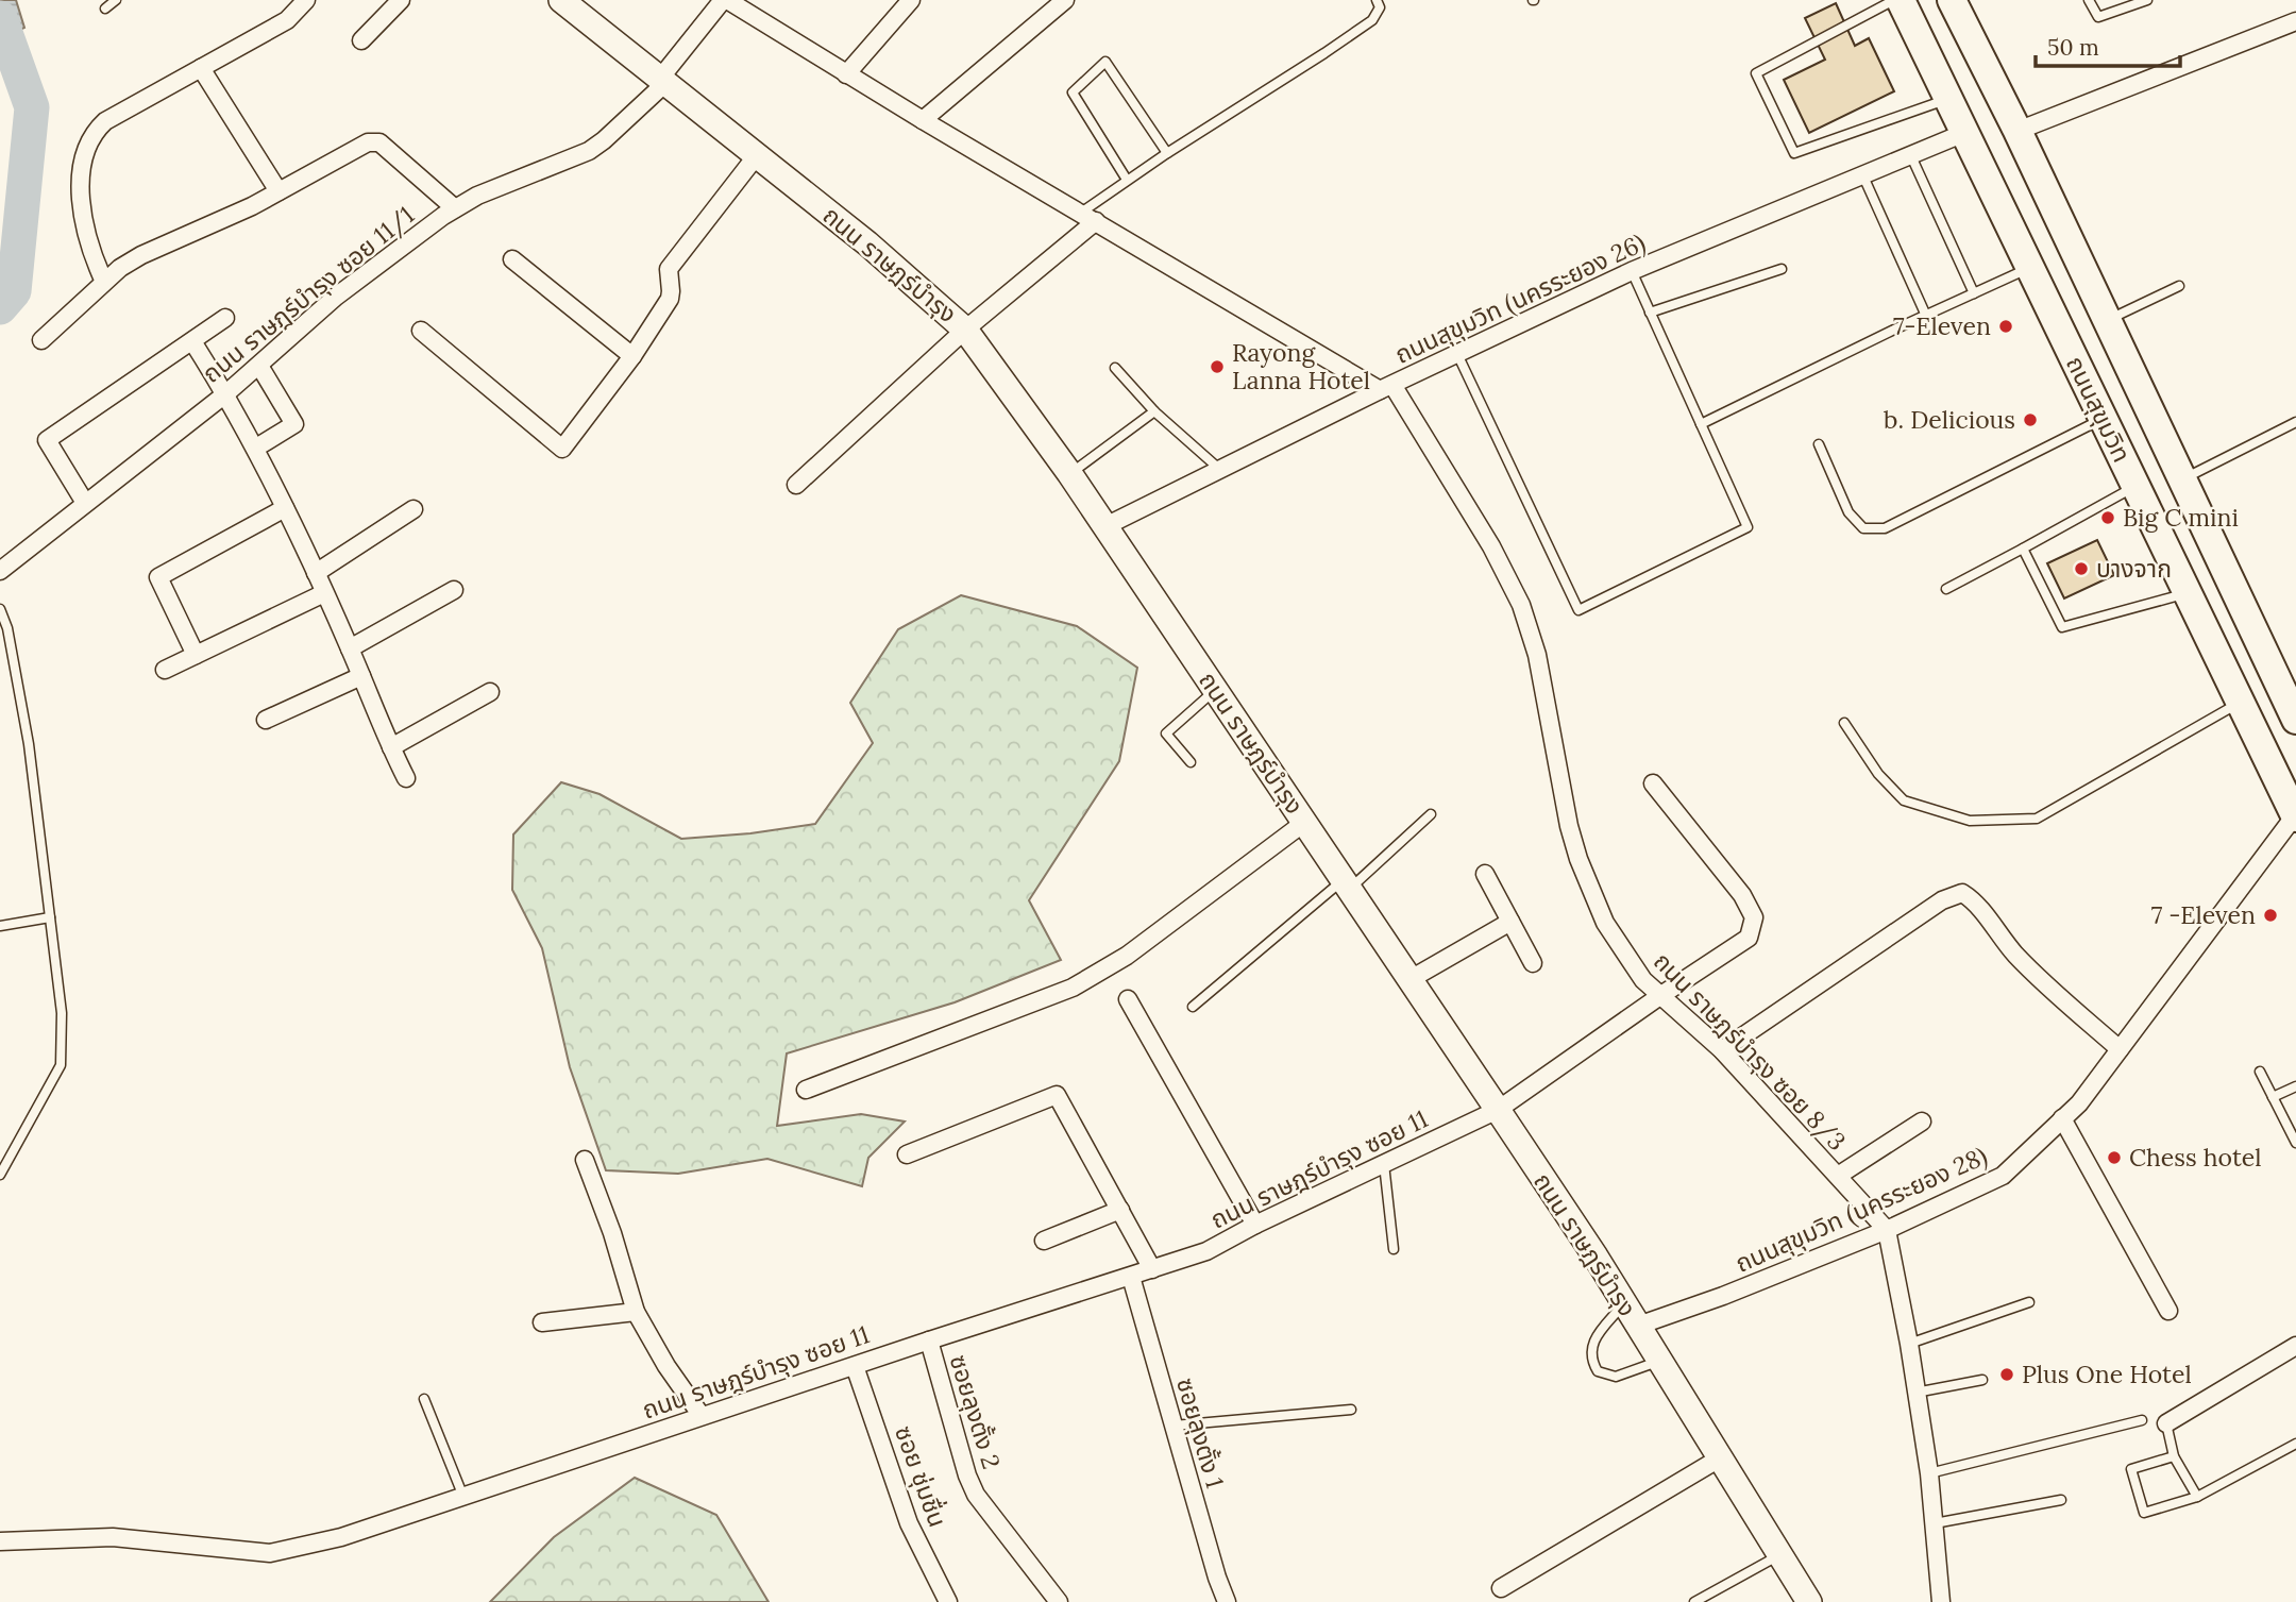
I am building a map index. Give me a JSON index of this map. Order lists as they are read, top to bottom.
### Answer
{
  "streets": {
    "main road": ["ถนนสุขุมวิท"],
    "street": [
      "ถนน ราษฎร์บำรุง",
      "ถนน ราษฎร์บำรุง ซอย 11/1",
      "ถนนสุขุมวิท (นครระยอง 26)",
      "ถนน ราษฎร์บำรุง ซอย 8/3",
      "ถนน ราษฎร์บำรุง ซอย 11",
      "ถนนสุขุมวิท (นครระยอง 28)",
      "ซอยลุงตั้ง 2",
      "ซอยลุงตั้ง 1",
      "ซอย ชุ่มชื่น"
    ]
  },
  "crossings": [
    ["ถนน ราษฎร์บำรุง", "ถนน ราษฎร์บำรุง ซอย 11/1"],
    ["ถนน ราษฎร์บำรุง", "ถนนสุขุมวิท (นครระยอง 26)"],
    ["ถนน ราษฎร์บำรุง", "ถนน ราษฎร์บำรุง ซอย 11"],
    ["ถนน ราษฎร์บำรุง", "ถนนสุขุมวิท (นครระยอง 28)"],
    ["ถนนสุขุมวิท (นครระยอง 26)", "ถนนสุขุมวิท"],
    ["ถนนสุขุมวิท (นครระยอง 26)", "ถนน ราษฎร์บำรุง ซอย 8/3"],
    ["ถนนสุขุมวิท", "ถนนสุขุมวิท (นครระยอง 28)"],
    ["ถนน ราษฎร์บำรุง ซอย 8/3", "ถนน ราษฎร์บำรุง ซอย 11"],
    ["ถนน ราษฎร์บำรุง ซอย 8/3", "ถนนสุขุมวิท (นครระยอง 28)"],
    ["ถนน ราษฎร์บำรุง ซอย 11", "ซอยลุงตั้ง 2"],
    ["ถนน ราษฎร์บำรุง ซอย 11", "ซอยลุงตั้ง 1"],
    ["ถนน ราษฎร์บำรุง ซอย 11", "ซอย ชุ่มชื่น"]
  ],
  "places": [
    "7-Eleven",
    "Rayong Lanna Hotel",
    "b. Delicious",
    "Big C mini",
    "บางจาก",
    "7 -Eleven",
    "Chess hotel",
    "Plus One Hotel"
  ],
  "scale_bar": "50 m"
}
